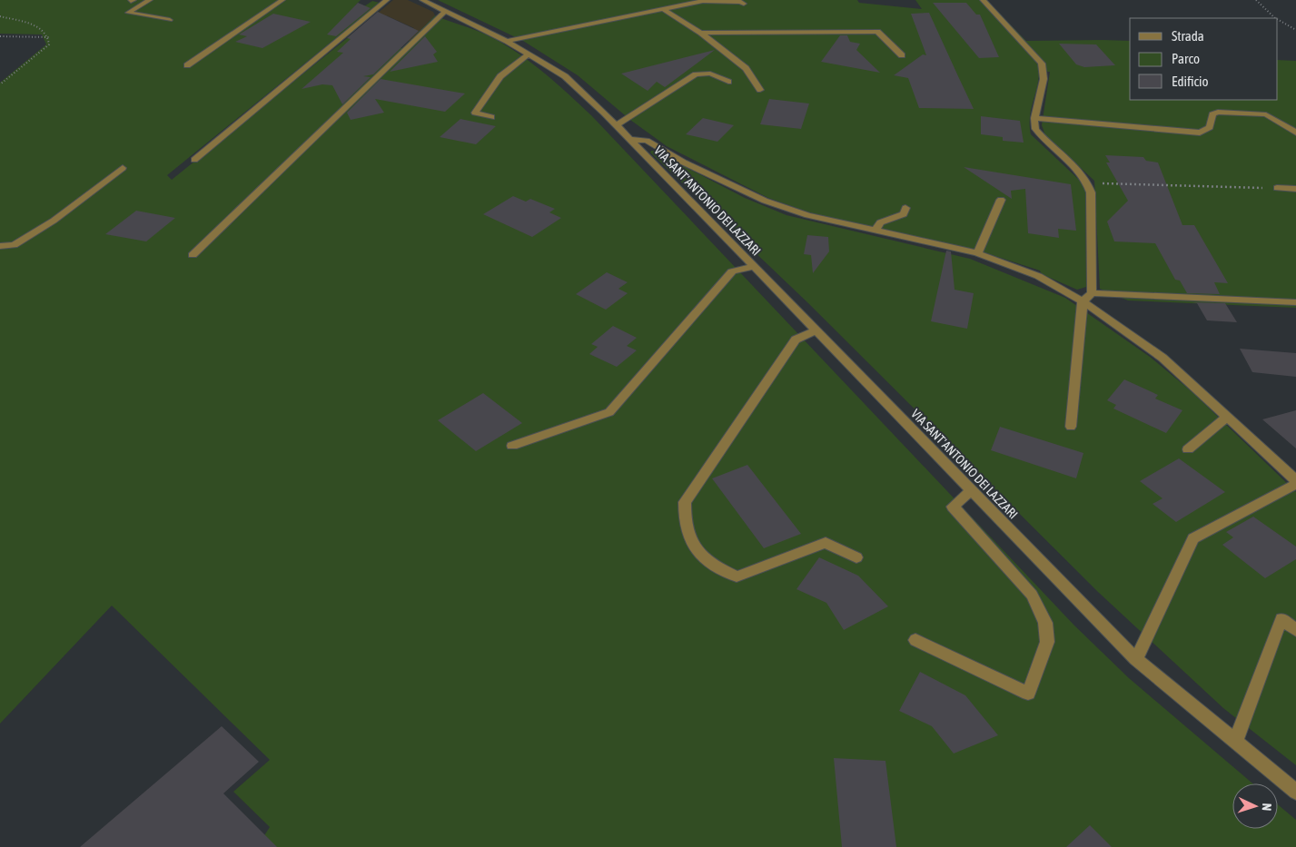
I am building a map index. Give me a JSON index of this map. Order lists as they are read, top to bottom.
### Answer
{
  "streets": {
    "street": ["VIA SANT'ANTONIO DEI LAZZARI"]
  },
  "legend": ["Strada", "Parco", "Edificio"],
  "north": "right"
}
